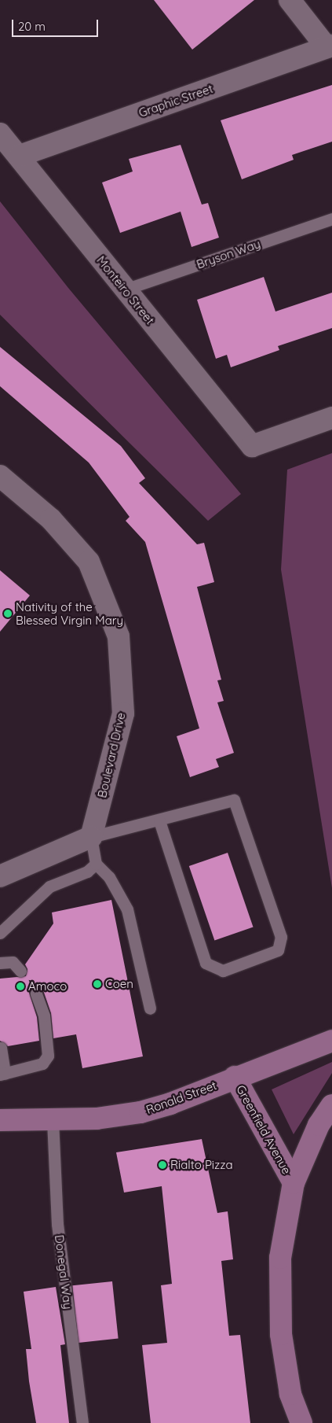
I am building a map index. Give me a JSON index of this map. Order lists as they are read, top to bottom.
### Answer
{
  "streets": {
    "main road": ["Ronald Street", "Greenfield Avenue"],
    "street": ["Graphic Street", "Monteiro Street", "Boulevard Drive"],
    "lane": ["Bryson Way", "Donegal Way"]
  },
  "crossings": [
    ["Graphic Street", "Monteiro Street"],
    ["Bryson Way", "Monteiro Street"],
    ["Ronald Street", "Greenfield Avenue"],
    ["Ronald Street", "Donegal Way"]
  ],
  "places": [
    "Nativity of the Blessed Virgin Mary",
    "Coen",
    "Amoco",
    "Rialto Pizza"
  ],
  "scale_bar": "20 m"
}
